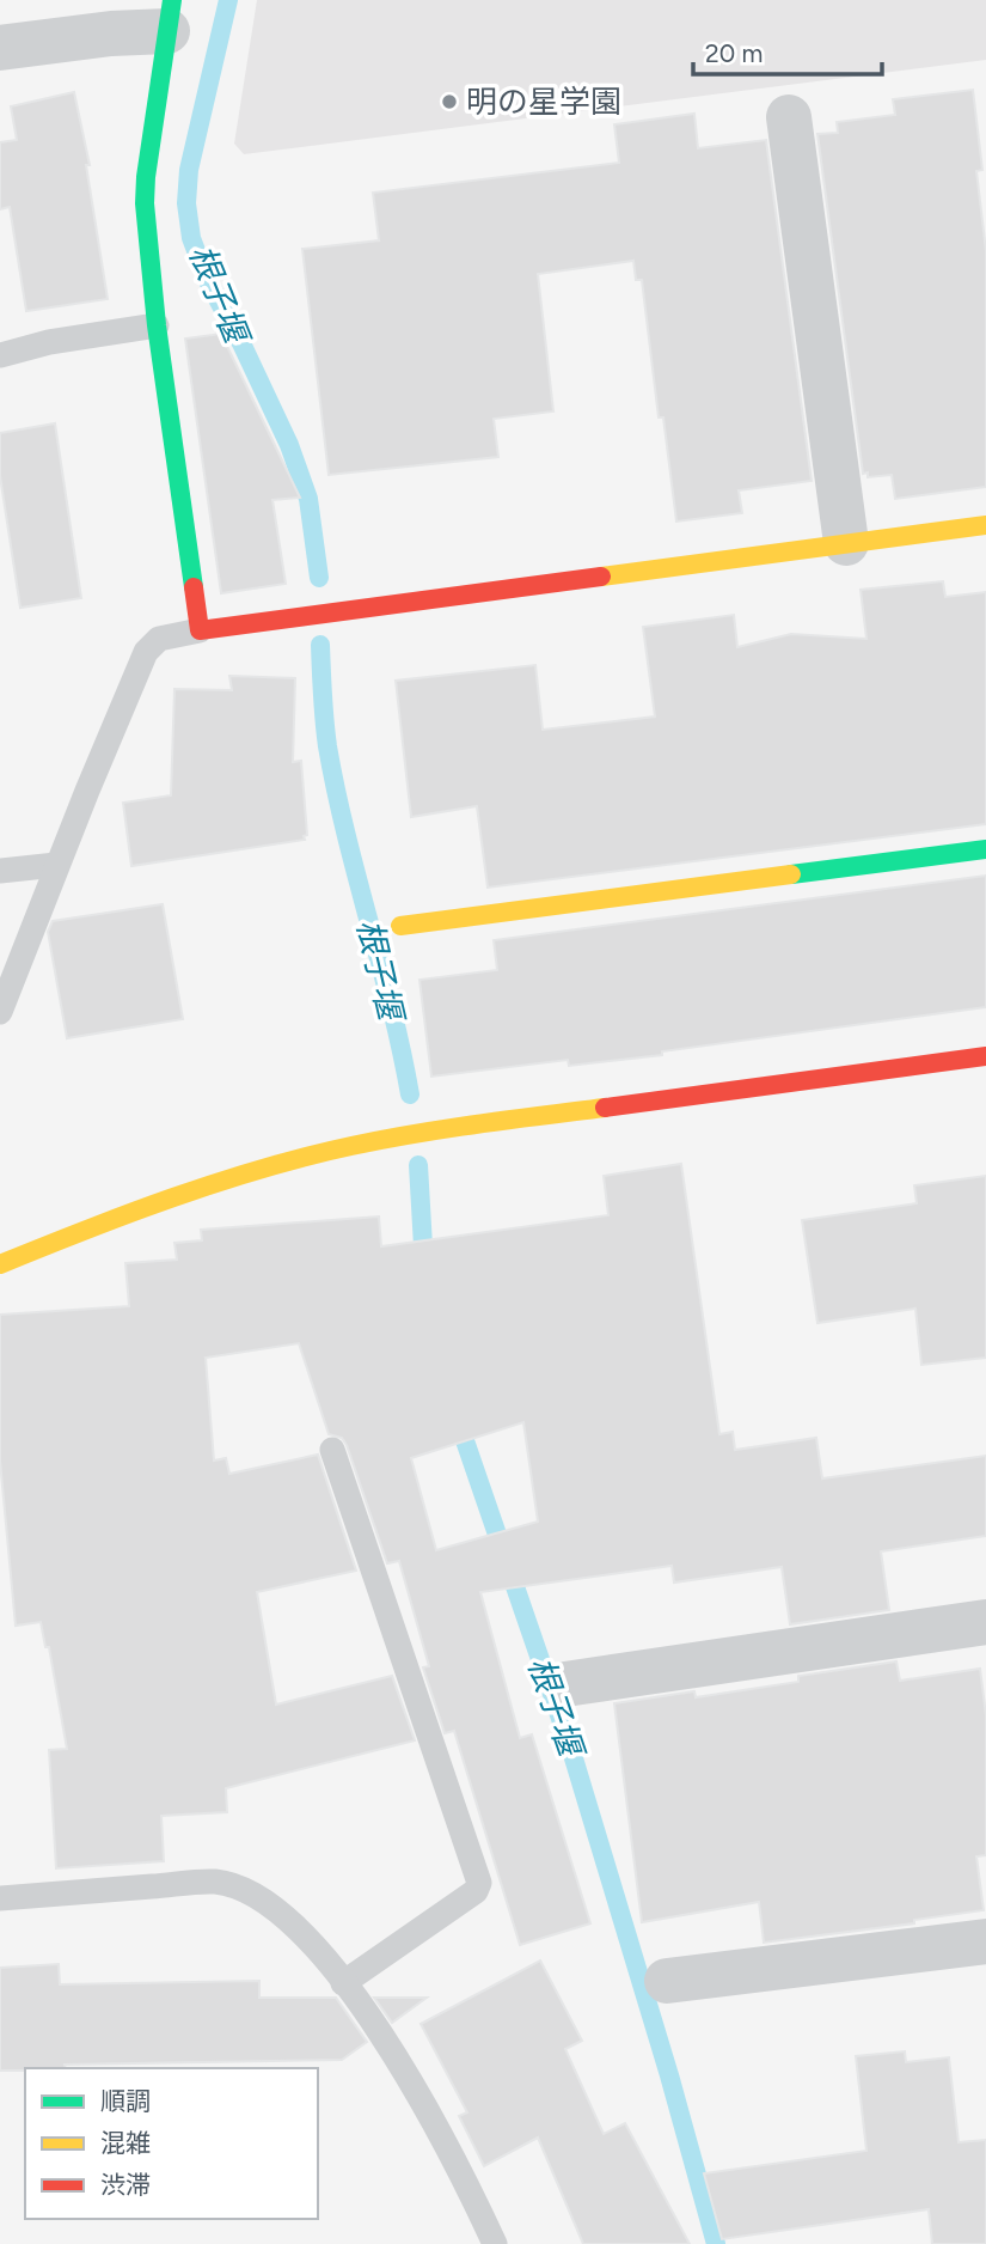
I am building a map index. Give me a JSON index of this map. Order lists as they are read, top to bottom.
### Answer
{
  "water": ["根子堰"],
  "places": ["明の星学園"],
  "legend": ["順調", "混雑", "渋滞"],
  "scale_bar": "20 m"
}
